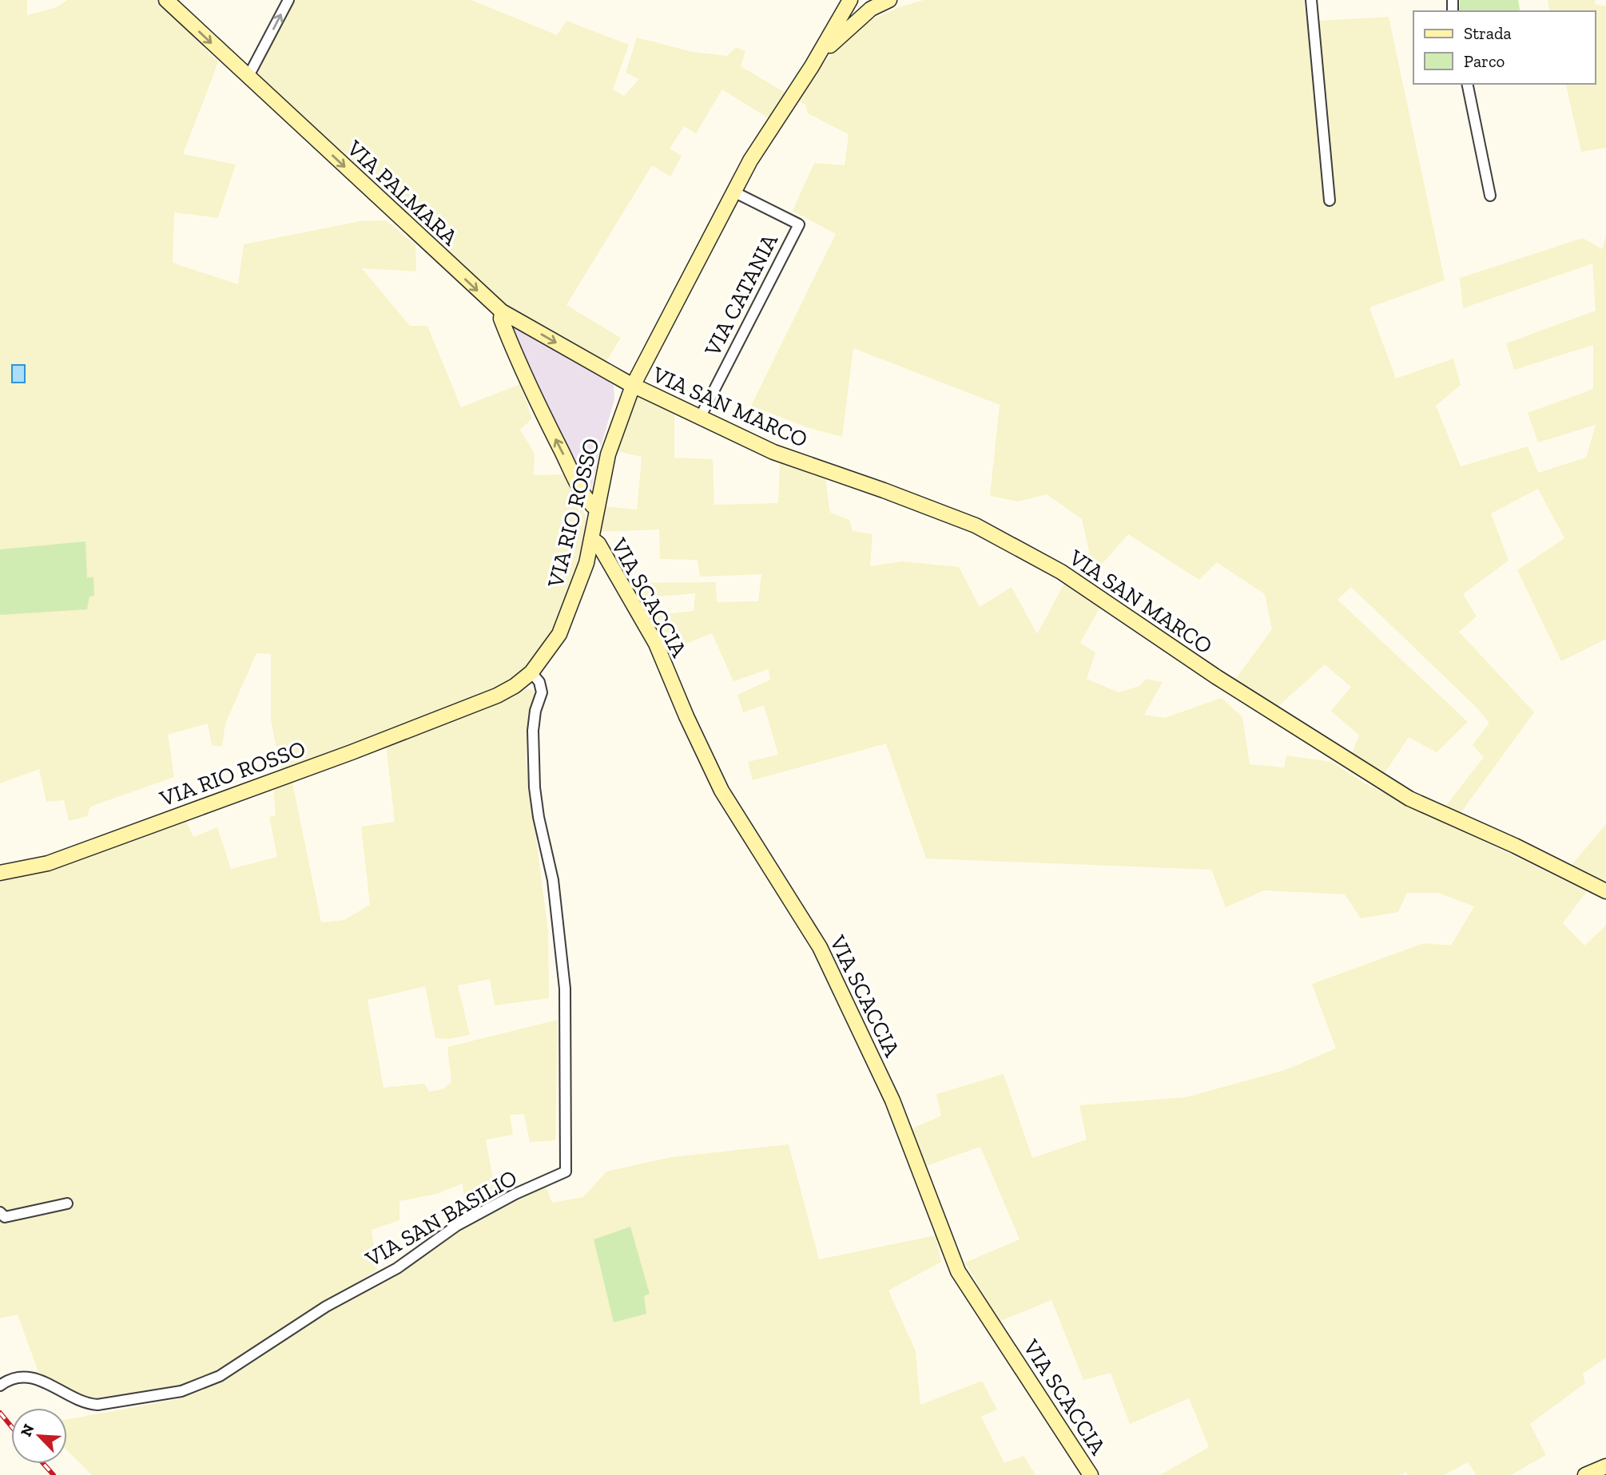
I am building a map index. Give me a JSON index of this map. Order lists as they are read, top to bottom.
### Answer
{
  "streets": {
    "street": [
      "VIA PALMARA",
      "VIA CATANIA",
      "VIA SAN MARCO",
      "VIA RIO ROSSO",
      "VIA SCACCIA",
      "VIA SAN BASILIO"
    ]
  },
  "crossings": [
    ["VIA PALMARA", "VIA SAN MARCO"],
    ["VIA PALMARA", "VIA RIO ROSSO"],
    ["VIA CATANIA", "VIA SAN MARCO"],
    ["VIA CATANIA", "VIA RIO ROSSO"],
    ["VIA SAN MARCO", "VIA RIO ROSSO"],
    ["VIA RIO ROSSO", "VIA SCACCIA"],
    ["VIA RIO ROSSO", "VIA SAN BASILIO"]
  ],
  "one_way": ["VIA PALMARA"],
  "legend": ["Strada", "Parco"],
  "north": "top left"
}
